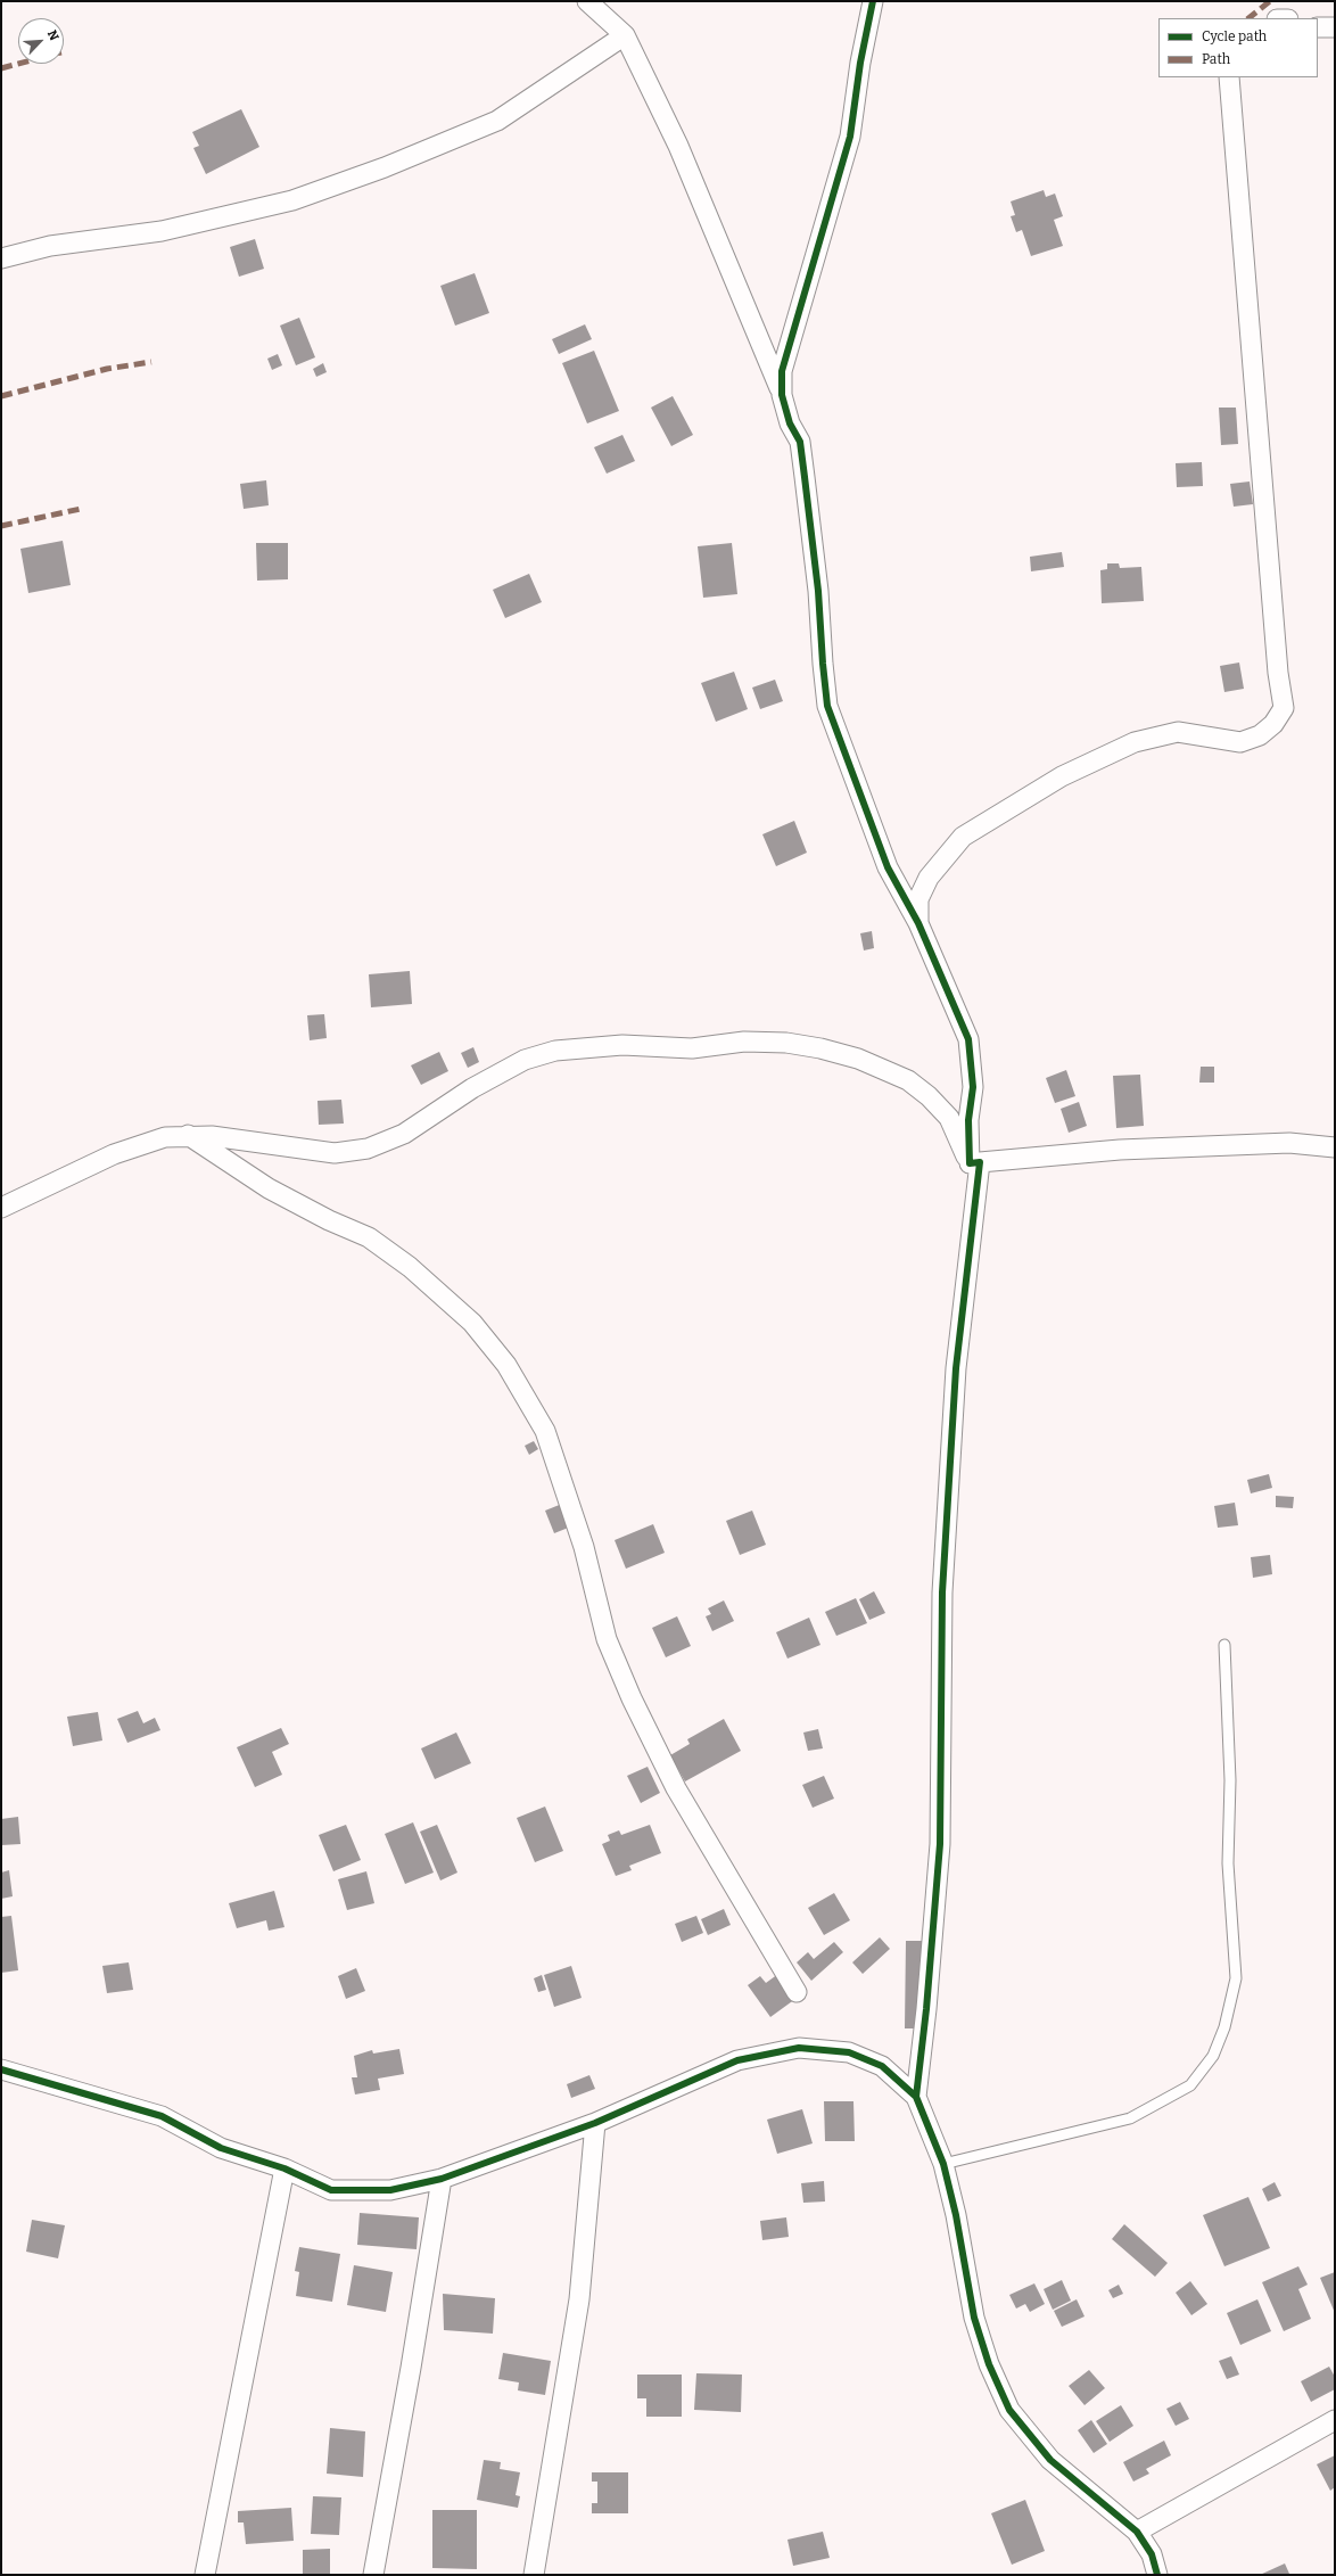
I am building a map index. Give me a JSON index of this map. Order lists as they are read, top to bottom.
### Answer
{
  "legend": ["Cycle path", "Path"],
  "north": "top right"
}
